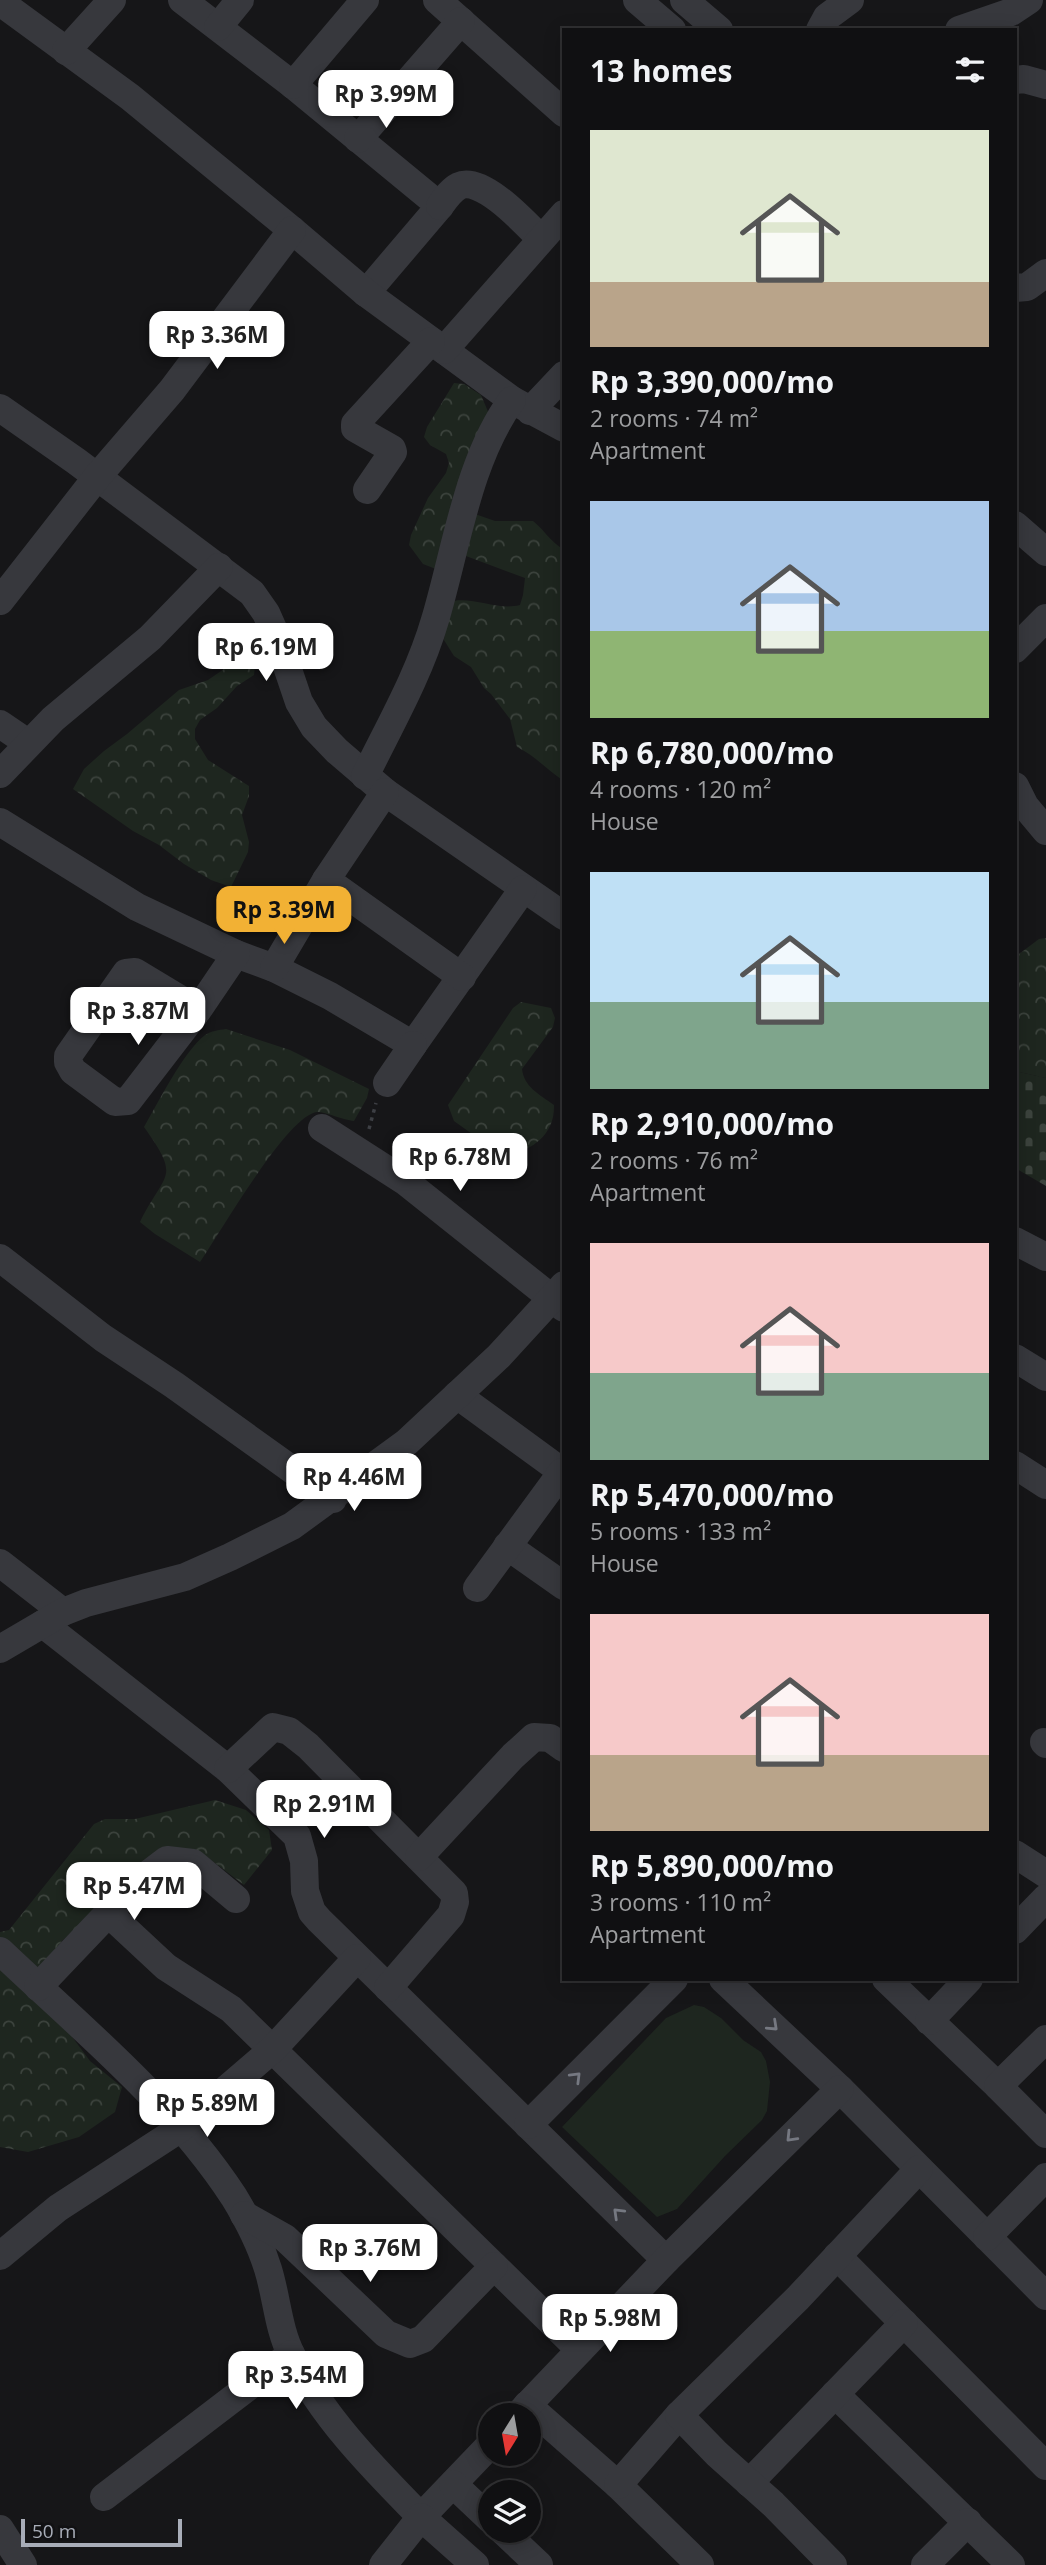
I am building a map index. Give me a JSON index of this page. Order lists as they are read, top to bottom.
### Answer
{
  "scale_bar": "50 m",
  "north": "bottom",
  "page": {
    "heading": "13 homes",
    "price": [
      "Rp 3.99M",
      "Rp 3.36M",
      "Rp 6.19M",
      "Rp 3.39M",
      "Rp 3.87M",
      "Rp 6.78M",
      "Rp 4.46M",
      "Rp 2.91M",
      "Rp 5.47M",
      "Rp 5.89M",
      "Rp 3.76M",
      "Rp 5.98M",
      "Rp 3.54M"
    ],
    "list": [
      {
        "name": "Rp 3,390,000/mo",
        "note": "2 rooms · 74 m² · Apartment"
      },
      {
        "name": "Rp 6,780,000/mo",
        "note": "4 rooms · 120 m² · House"
      },
      {
        "name": "Rp 2,910,000/mo",
        "note": "2 rooms · 76 m² · Apartment"
      },
      {
        "name": "Rp 5,470,000/mo",
        "note": "5 rooms · 133 m² · House"
      },
      {
        "name": "Rp 5,890,000/mo",
        "note": "3 rooms · 110 m² · Apartment"
      }
    ],
    "scale": "50 m"
  }
}
